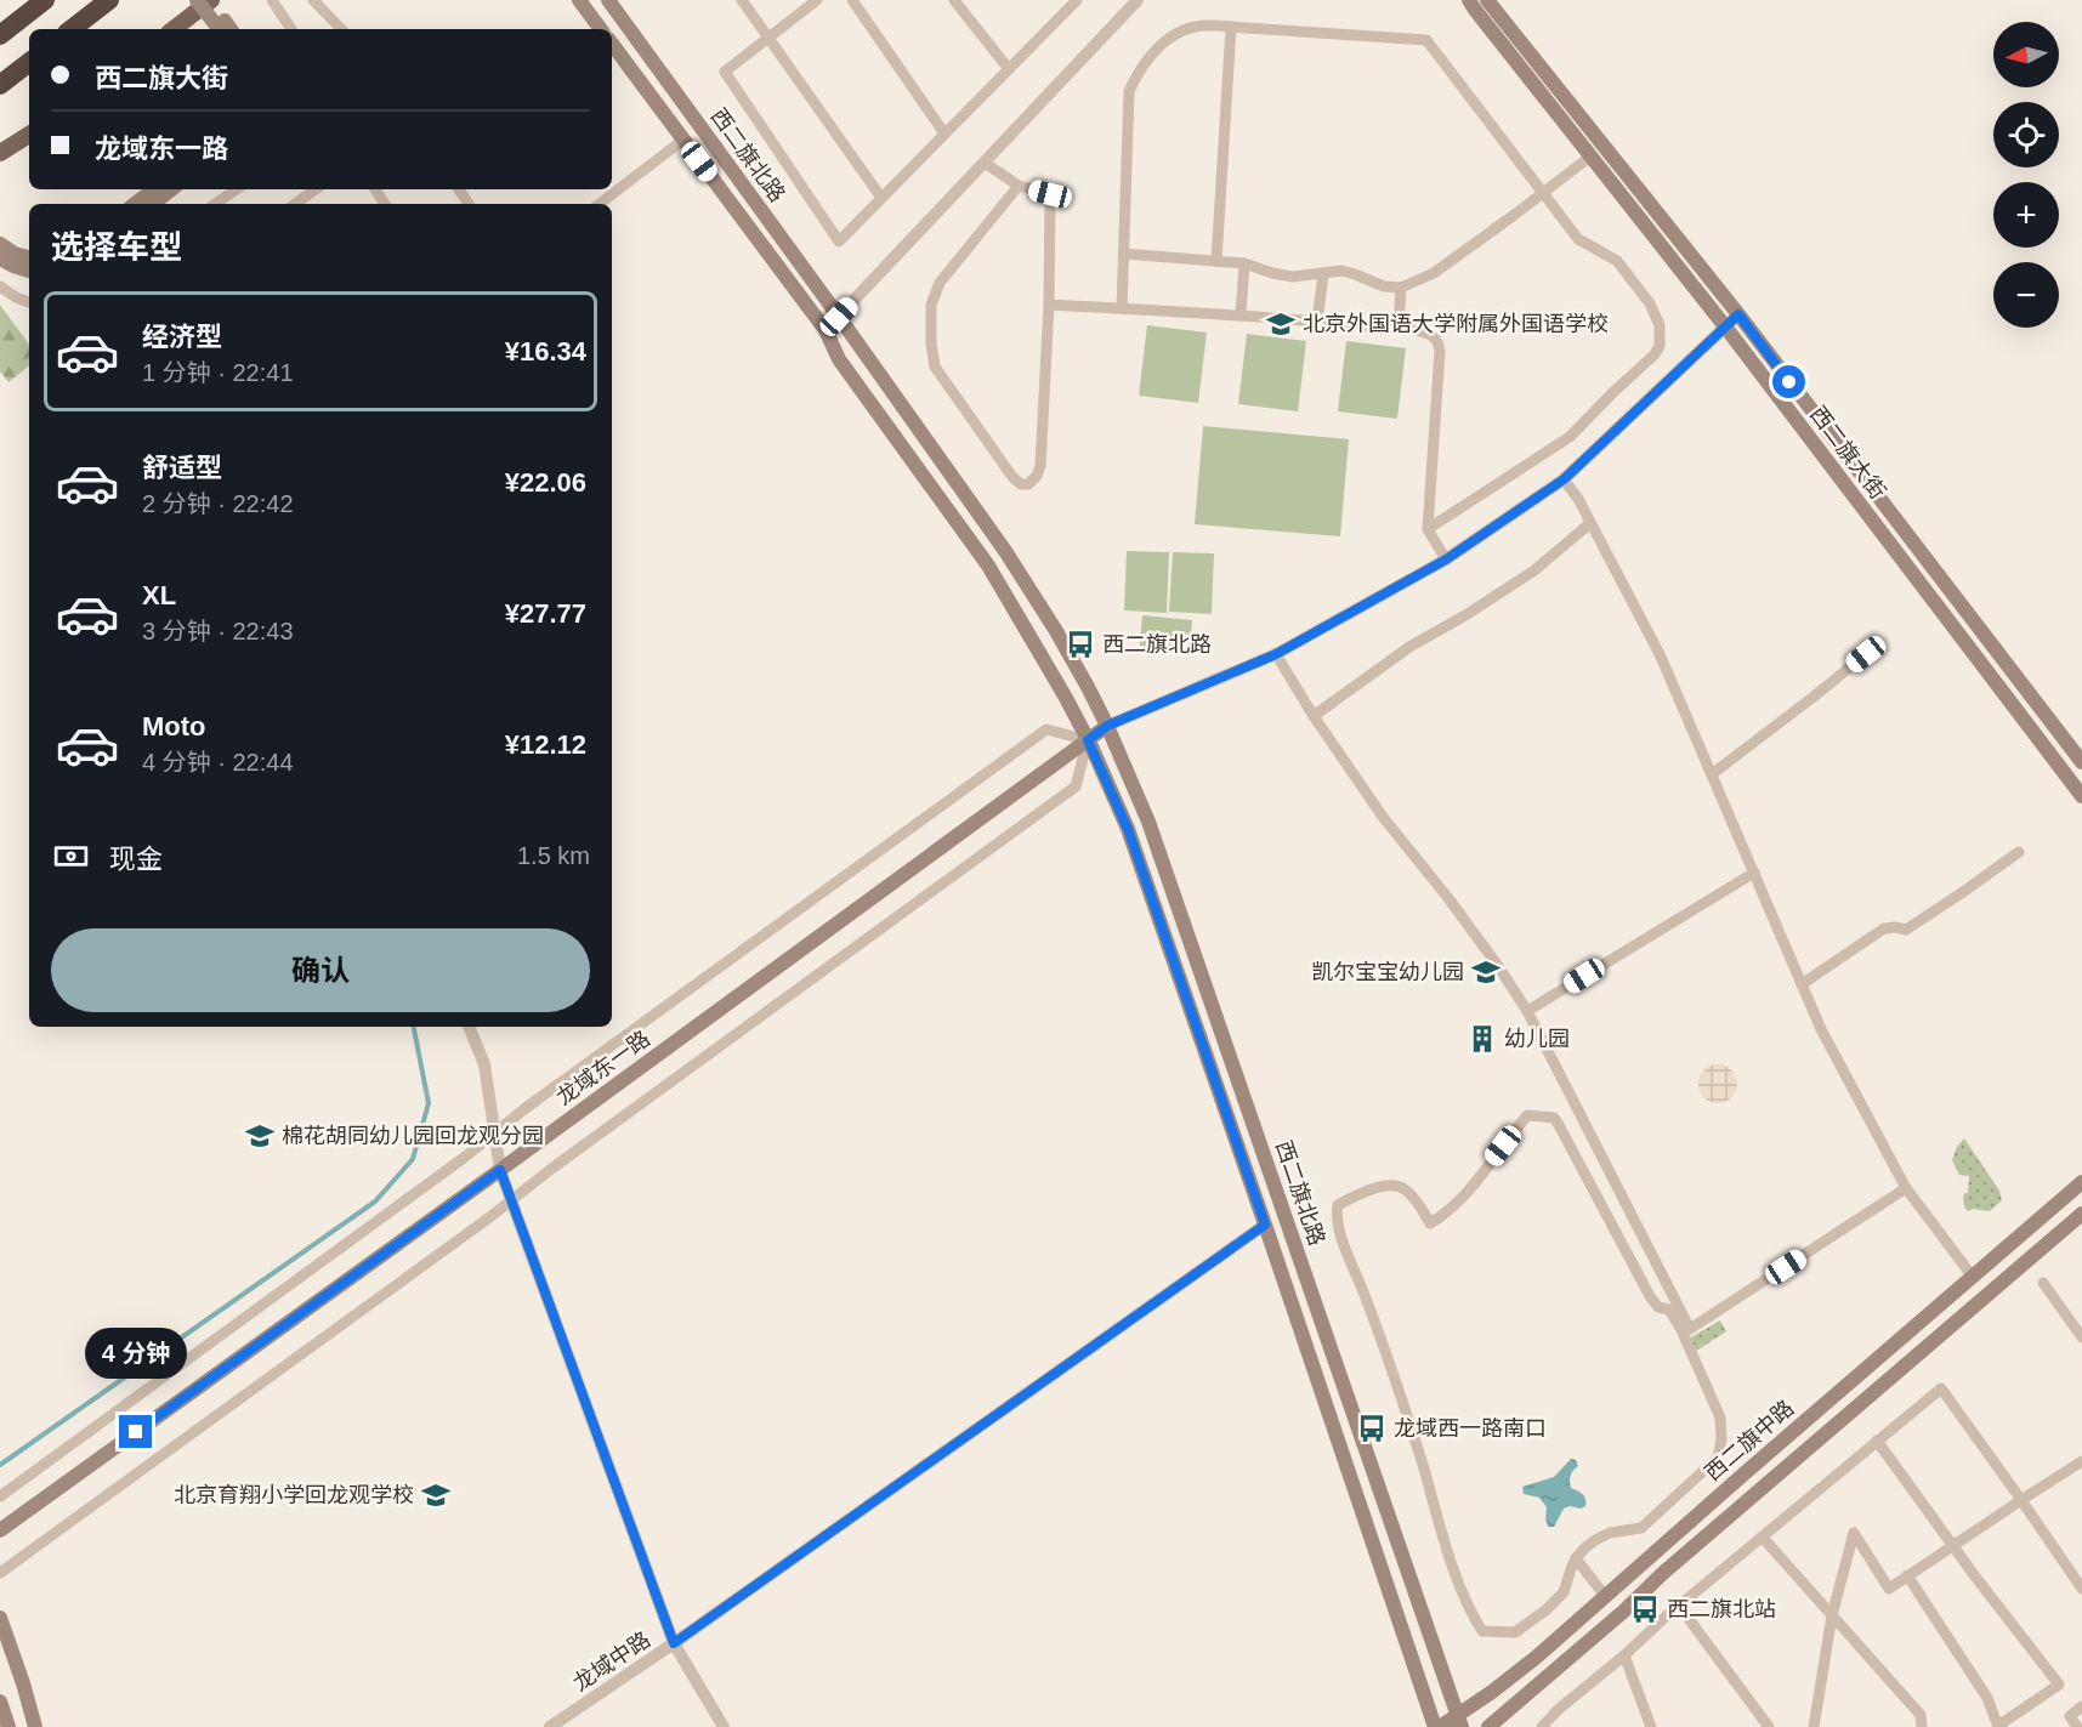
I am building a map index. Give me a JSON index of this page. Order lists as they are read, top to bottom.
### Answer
{
  "streets": {
    "main road": [
      "西二旗北路",
      "西二旗大街",
      "龙域东一路",
      "西二旗中路"
    ],
    "street": ["龙域中路"]
  },
  "crossings": [
    ["西二旗北路", "龙域东一路"],
    ["西二旗北路", "西二旗中路"],
    ["西二旗北路", "龙域中路"]
  ],
  "places": {
    "school or university": [
      "北京外国语大学附属外国语学校",
      "凯尔宝宝幼儿园",
      "棉花胡同幼儿园回龙观分园",
      "北京育翔小学回龙观学校"
    ],
    "bus stop": ["西二旗北路", "龙域西一路南口", "西二旗北站"],
    "building": ["幼儿园"]
  },
  "north": "left",
  "page": {
    "map_buttons": ["+", "−"],
    "banner": ["西二旗大街", "龙域东一路"],
    "heading": "选择车型",
    "list": [
      {
        "name": "经济型",
        "note": "1 分钟 · 22:41",
        "value": "¥16.34"
      },
      {
        "name": "舒适型",
        "note": "2 分钟 · 22:42",
        "value": "¥22.06"
      },
      {
        "name": "XL",
        "note": "3 分钟 · 22:43",
        "value": "¥27.77"
      },
      {
        "name": "Moto",
        "note": "4 分钟 · 22:44",
        "value": "¥12.12"
      }
    ],
    "pay": ["现金", "1.5 km"],
    "buttons": "确认",
    "bubble": "4 分钟"
  }
}
